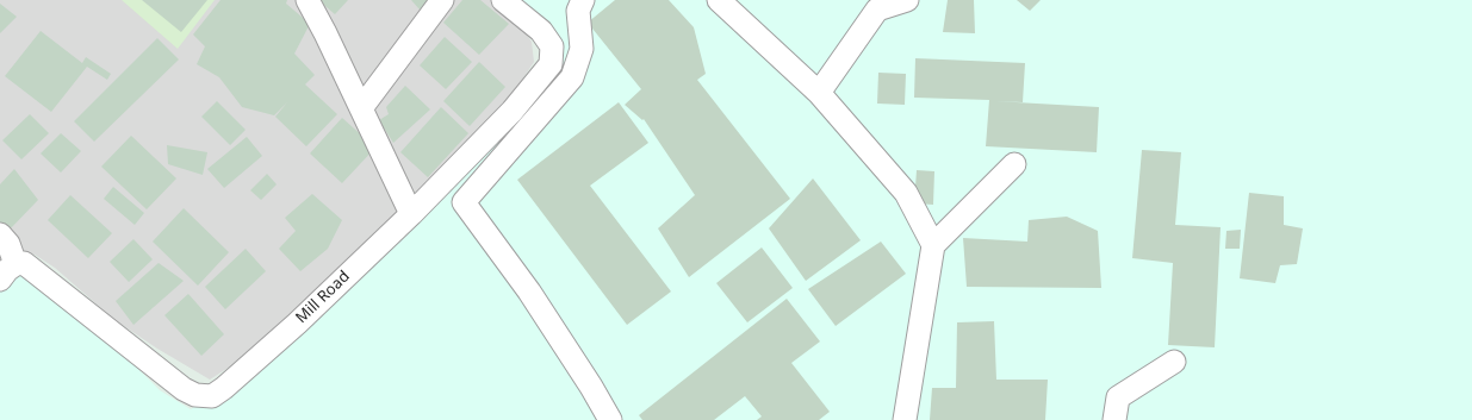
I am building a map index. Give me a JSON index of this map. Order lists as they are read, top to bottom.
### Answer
{
  "streets": {
    "street": ["Mill Road"]
  }
}
